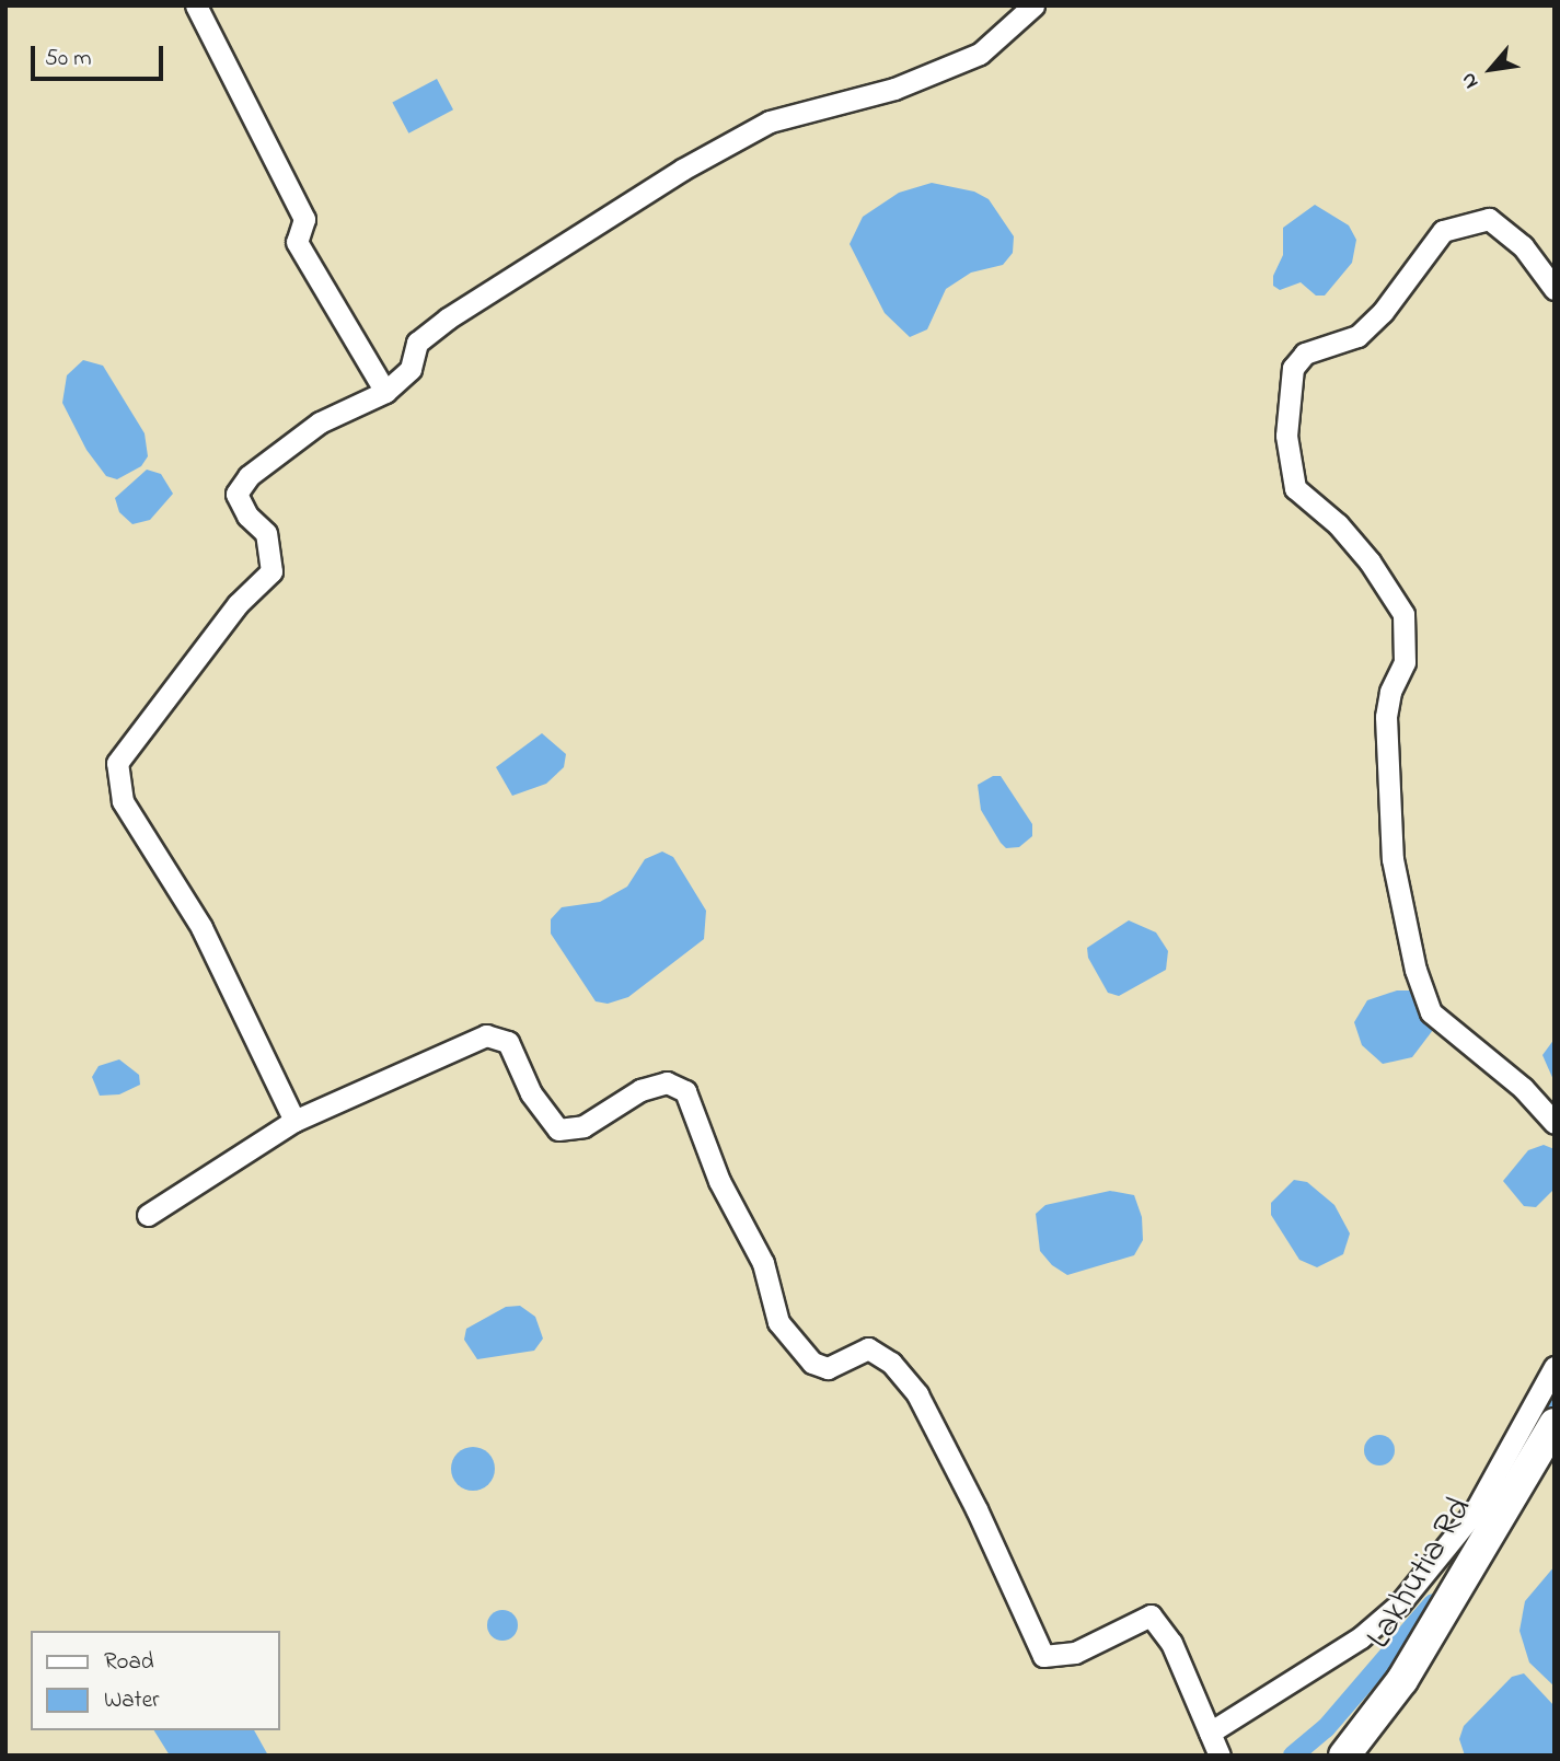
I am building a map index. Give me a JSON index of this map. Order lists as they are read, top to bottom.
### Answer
{
  "streets": {
    "street": ["Lakhutia Rd"]
  },
  "legend": ["Road", "Water"],
  "scale_bar": "50 m",
  "north": "bottom left"
}
